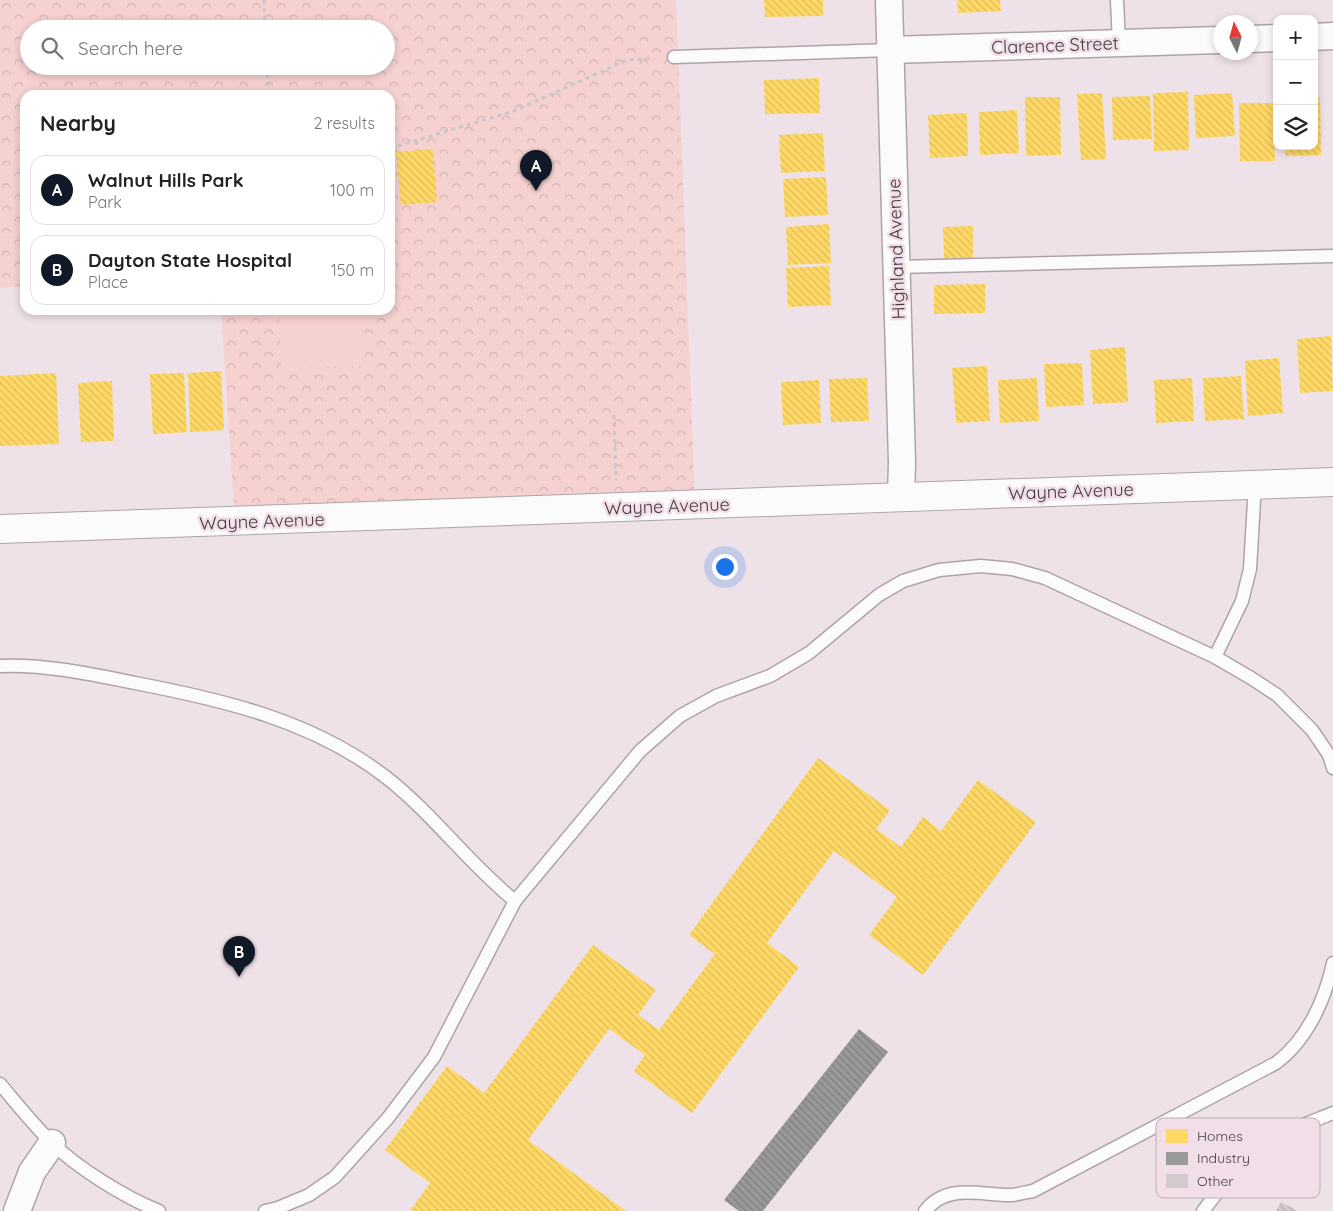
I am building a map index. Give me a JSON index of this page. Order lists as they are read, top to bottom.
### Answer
{
  "streets": {
    "main road": ["Wayne Avenue"],
    "street": ["Clarence Street", "Highland Avenue"]
  },
  "crossings": [
    ["Clarence Street", "Highland Avenue"],
    ["Highland Avenue", "Wayne Avenue"]
  ],
  "legend": ["Homes", "Industry", "Other"],
  "north": "top",
  "page": {
    "map_buttons": ["+", "−"],
    "search": "Search here",
    "heading": ["Nearby", "2 results"],
    "pins": ["A", "B"],
    "list": [
      {
        "mark": "A",
        "name": "Walnut Hills Park",
        "note": "Park",
        "value": "100 m"
      },
      {
        "mark": "B",
        "name": "Dayton State Hospital",
        "note": "Place",
        "value": "150 m"
      }
    ]
  }
}
